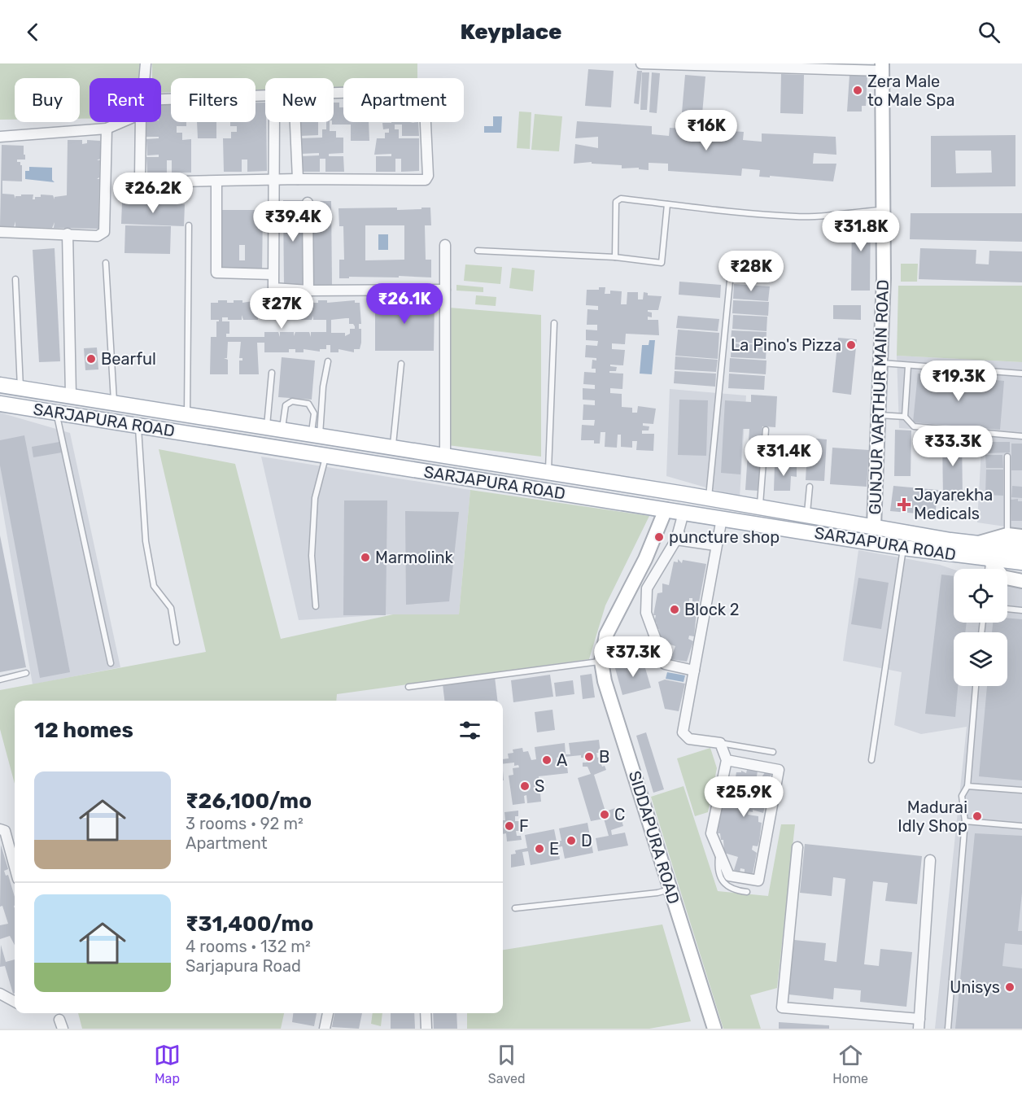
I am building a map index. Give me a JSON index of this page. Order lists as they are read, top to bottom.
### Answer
{
  "streets": {
    "main road": ["SARJAPURA ROAD"],
    "street": ["GUNJUR VARTHUR MAIN ROAD", "SIDDAPURA ROAD"]
  },
  "crossings": [
    ["GUNJUR VARTHUR MAIN ROAD", "SARJAPURA ROAD"],
    ["SARJAPURA ROAD", "SIDDAPURA ROAD"]
  ],
  "places": {
    "other": [
      "Zera Male to Male Spa",
      "La Pino's Pizza",
      "Bearful",
      "puncture shop",
      "Marmolink",
      "Block 2",
      "B",
      "A",
      "S",
      "C",
      "Madurai Idly Shop",
      "F",
      "D",
      "E",
      "Unisys"
    ],
    "health": ["Jayarekha Medicals"]
  },
  "page": {
    "header": "Keyplace",
    "chip": [
      "Buy",
      "Rent",
      "Filters",
      "New",
      "Apartment"
    ],
    "price": [
      "₹16K",
      "₹26.2K",
      "₹39.4K",
      "₹31.8K",
      "₹28K",
      "₹26.1K",
      "₹27K",
      "₹19.3K",
      "₹33.3K",
      "₹31.4K",
      "₹37.3K",
      "₹25.9K"
    ],
    "heading": "12 homes",
    "list": [
      {
        "name": "₹26,100/mo",
        "note": "3 rooms · 92 m² · Apartment"
      },
      {
        "name": "₹31,400/mo",
        "note": "4 rooms · 132 m² · Sarjapura Road"
      }
    ],
    "tabs": ["Map", "Saved", "Home"]
  }
}
